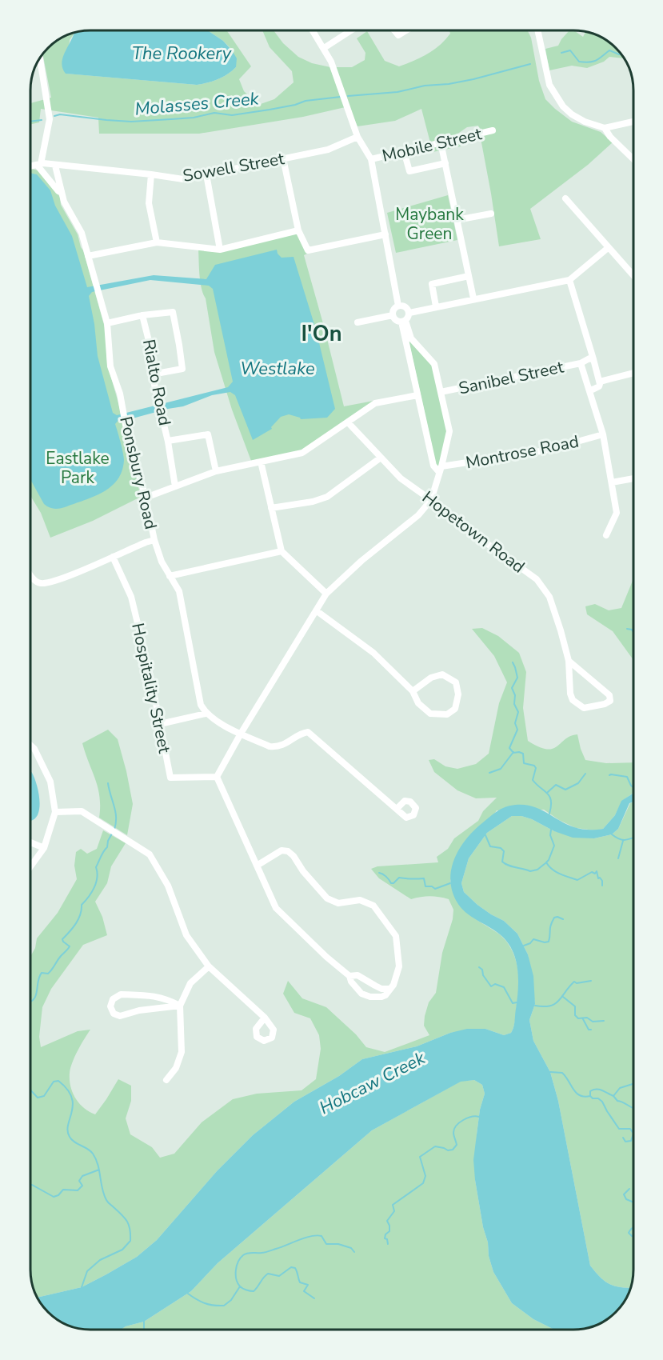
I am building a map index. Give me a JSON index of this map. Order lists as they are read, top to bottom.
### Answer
{
  "streets": {
    "street": [
      "Mobile Street",
      "Sowell Street",
      "Sanibel Street",
      "Rialto Road",
      "Montrose Road",
      "Ponsbury Road",
      "Hopetown Road",
      "Hospitality Street"
    ]
  },
  "crossings": [
    ["Sowell Street", "Ponsbury Road"],
    ["Rialto Road", "Ponsbury Road"]
  ],
  "districts": ["I'On"],
  "water": [
    "The Rookery",
    "Molasses Creek",
    "Westlake",
    "Hobcaw Creek"
  ],
  "parks": ["Maybank Green", "Eastlake Park"]
}
